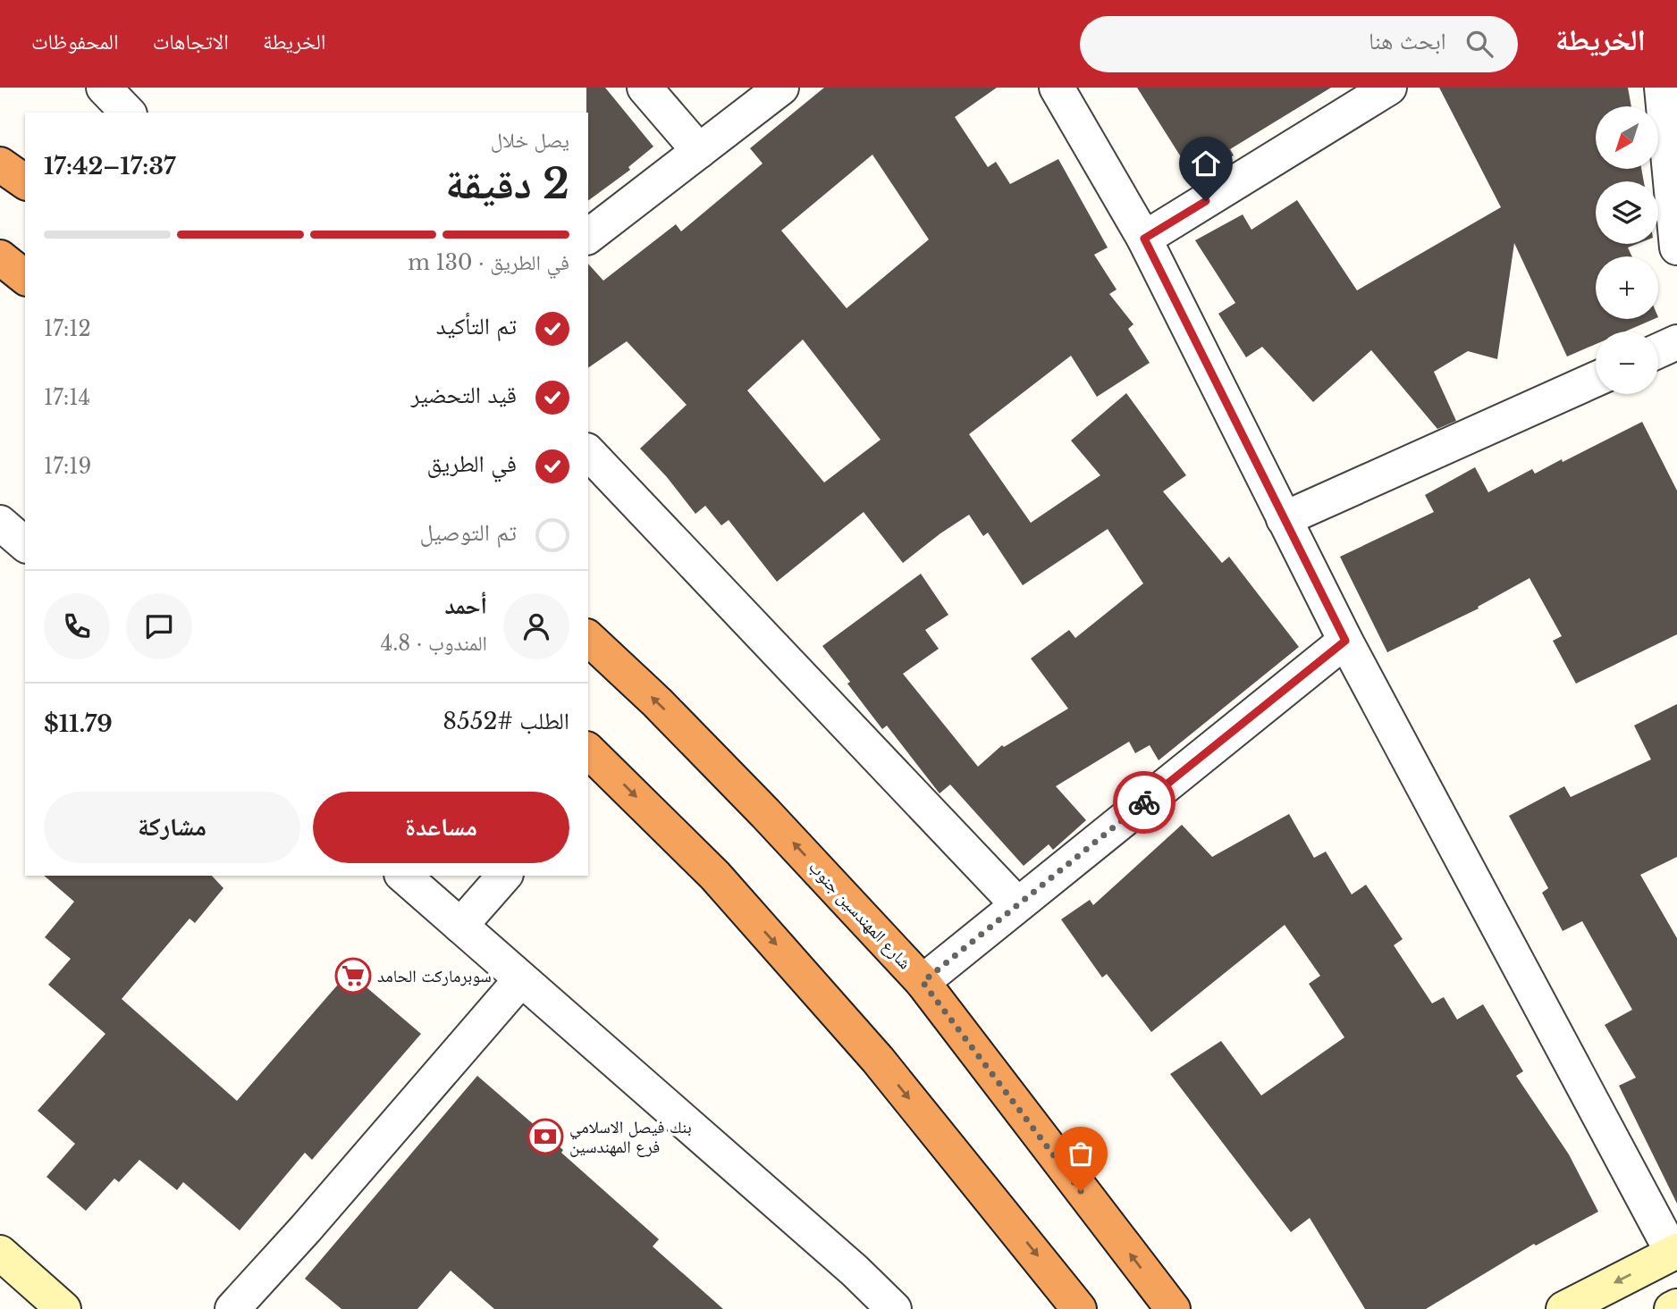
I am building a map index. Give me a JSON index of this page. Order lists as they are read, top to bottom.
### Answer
{
  "streets": {
    "highway": ["شارع المهندسين جنوب"]
  },
  "places": {
    "supermarket": ["سوبرماركت الحامد"],
    "bank": ["بنك فيصل الاسلامي فرع المهندسين"]
  },
  "north": "bottom left",
  "page": {
    "header": "الخريطة",
    "search": "ابحث هنا",
    "nav": ["الخريطة", "الاتجاهات", "المحفوظات"],
    "map_buttons": ["+", "−"],
    "heading": ["2 دقيقة", "يصل خلال", "17:37–17:42"],
    "panel": [
      "أحمد",
      "المندوب · 4.8",
      "الطلب #8552",
      "$11.79"
    ],
    "bar": "في الطريق · 130 m",
    "list": [
      ["تم التأكيد", "17:12"],
      ["قيد التحضير", "17:14"],
      ["في الطريق", "17:19"],
      "تم التوصيل"
    ],
    "buttons": ["مساعدة", "مشاركة"]
  }
}
